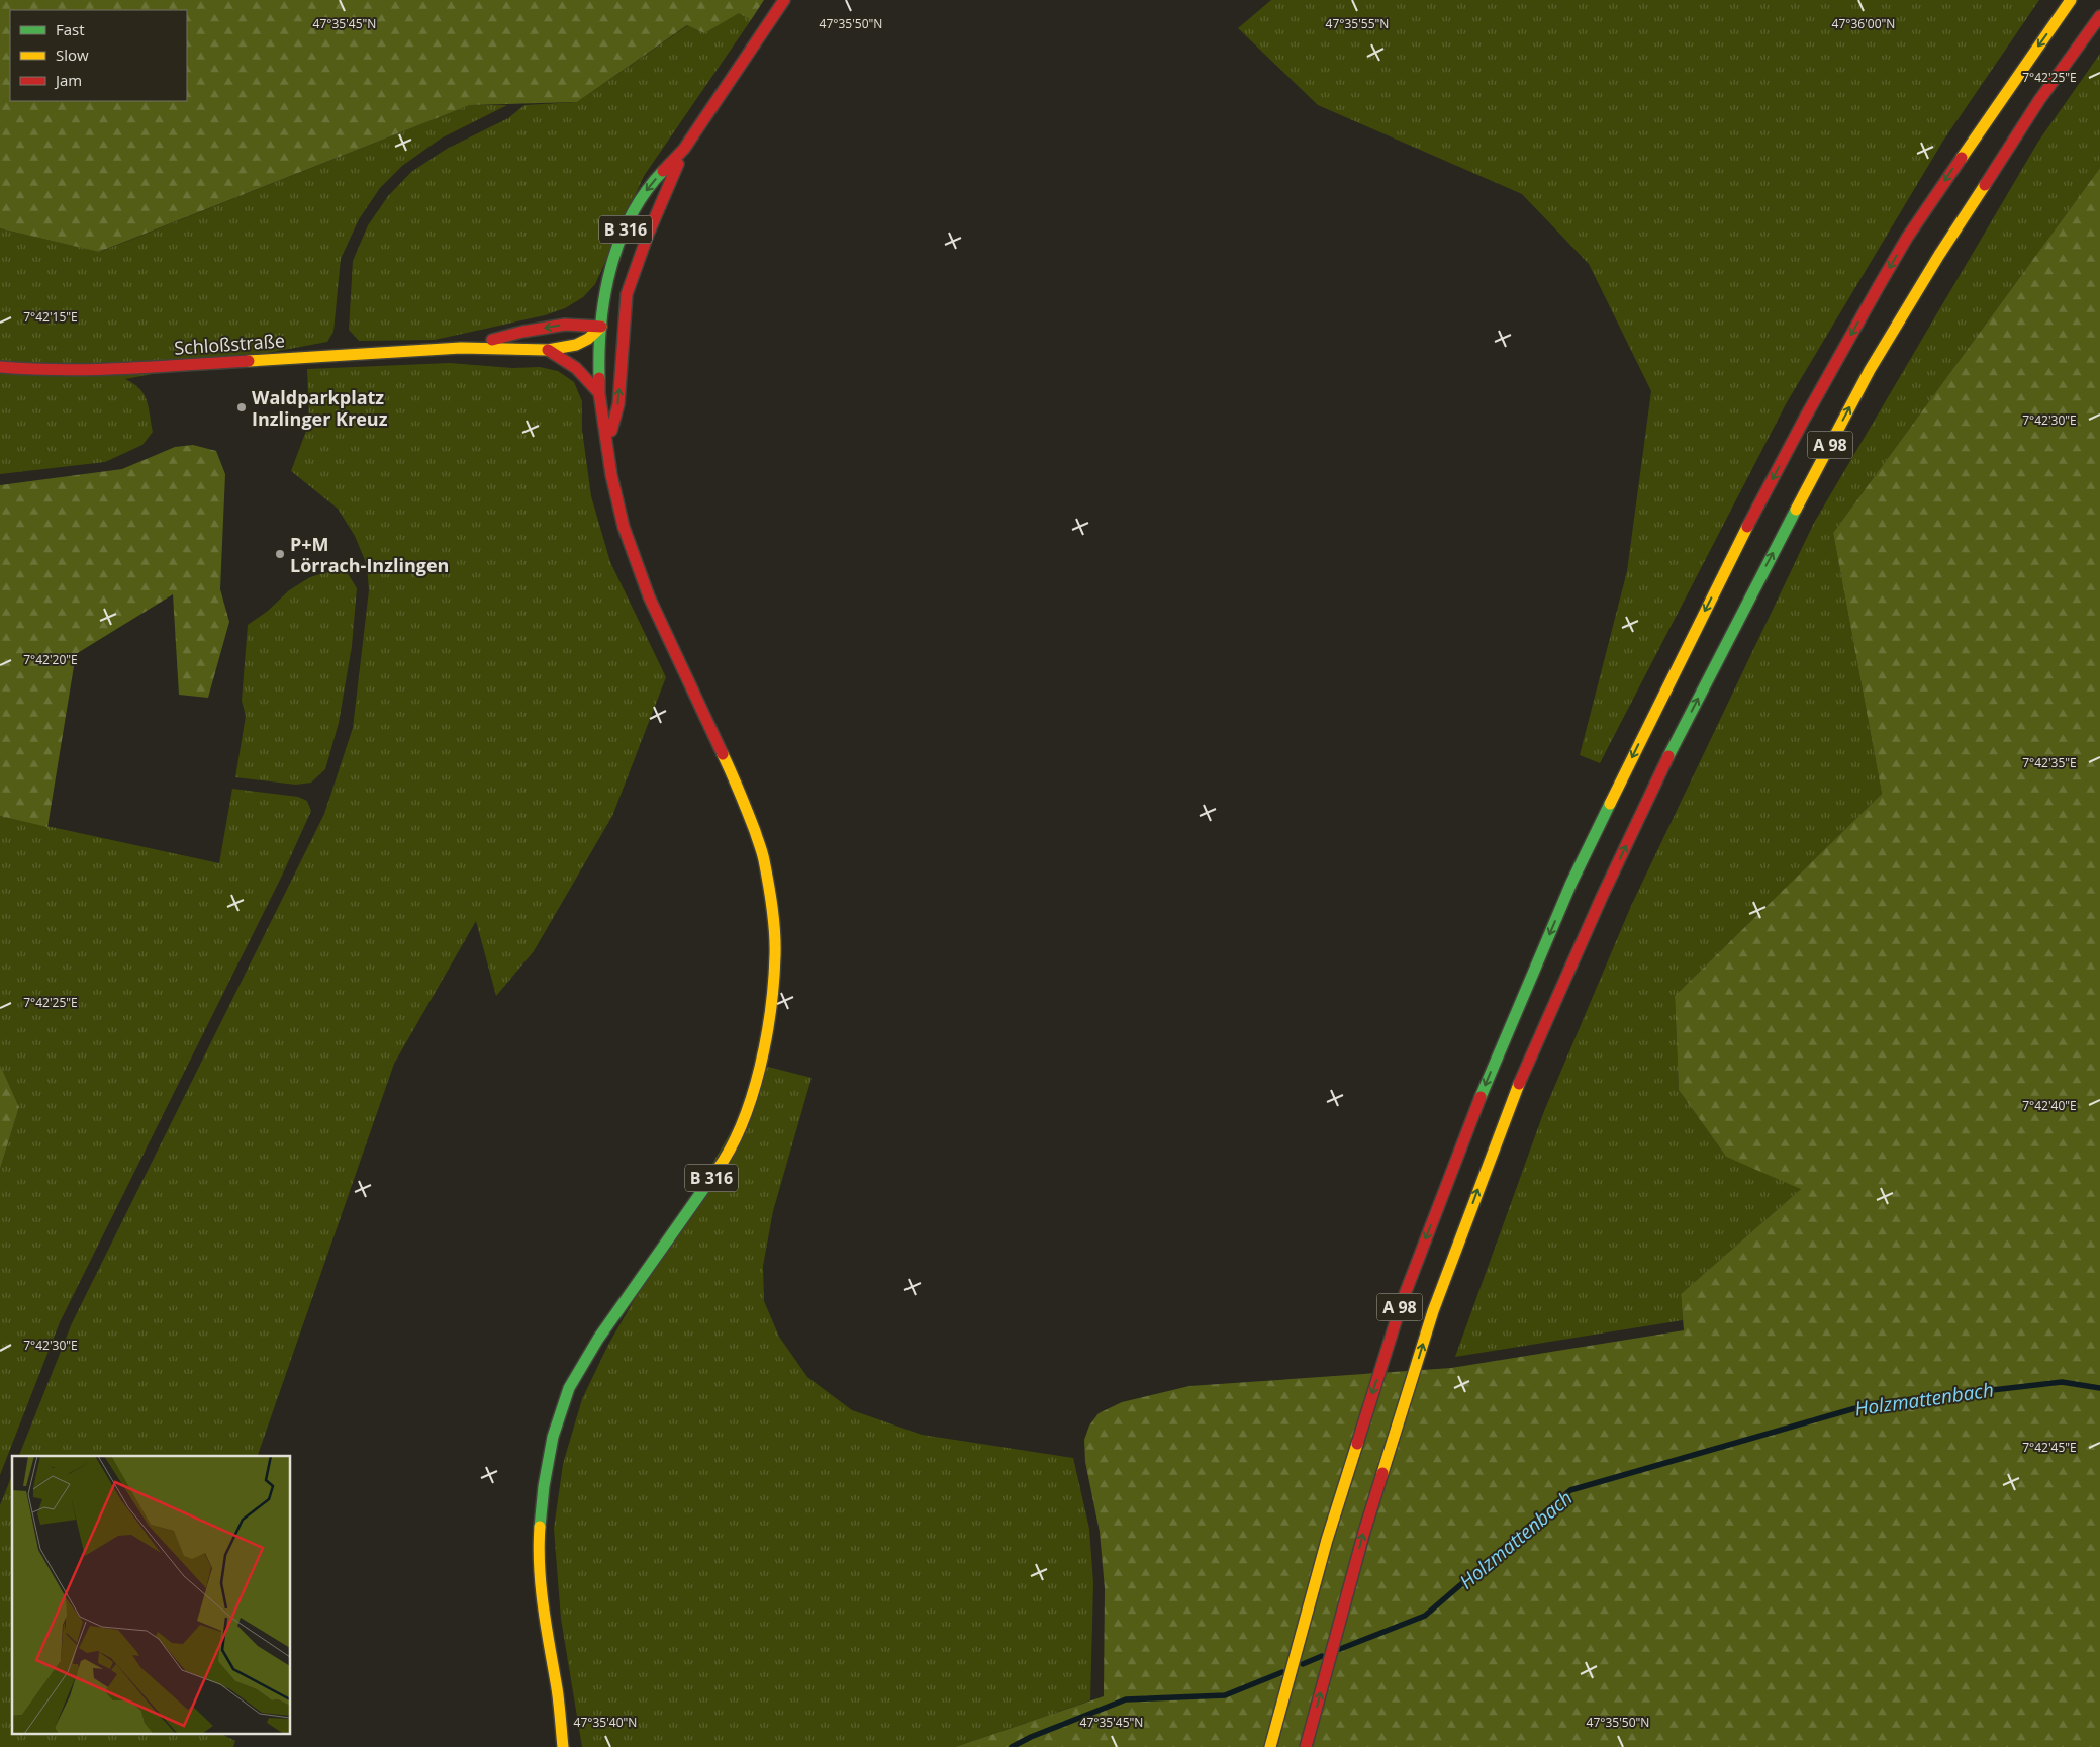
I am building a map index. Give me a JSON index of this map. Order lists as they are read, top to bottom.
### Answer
{
  "streets": {
    "main road": ["B 316", "Schloßstraße", "A 98"]
  },
  "crossings": [
    ["B 316", "Schloßstraße"]
  ],
  "water": ["Holzmattenbach"],
  "places": ["Waldparkplatz Inzlinger Kreuz", "P+M Lörrach-Inzlingen"],
  "legend": ["Fast", "Slow", "Jam"],
  "coordinates": [
    "47°35'45\"N",
    "47°35'55\"N",
    "47°35'50\"N",
    "47°36'00\"N",
    "7°42'25\"E",
    "7°42'15\"E",
    "7°42'30\"E",
    "7°42'20\"E",
    "7°42'35\"E",
    "7°42'40\"E",
    "7°42'45\"E",
    "47°35'40\"N"
  ]
}
